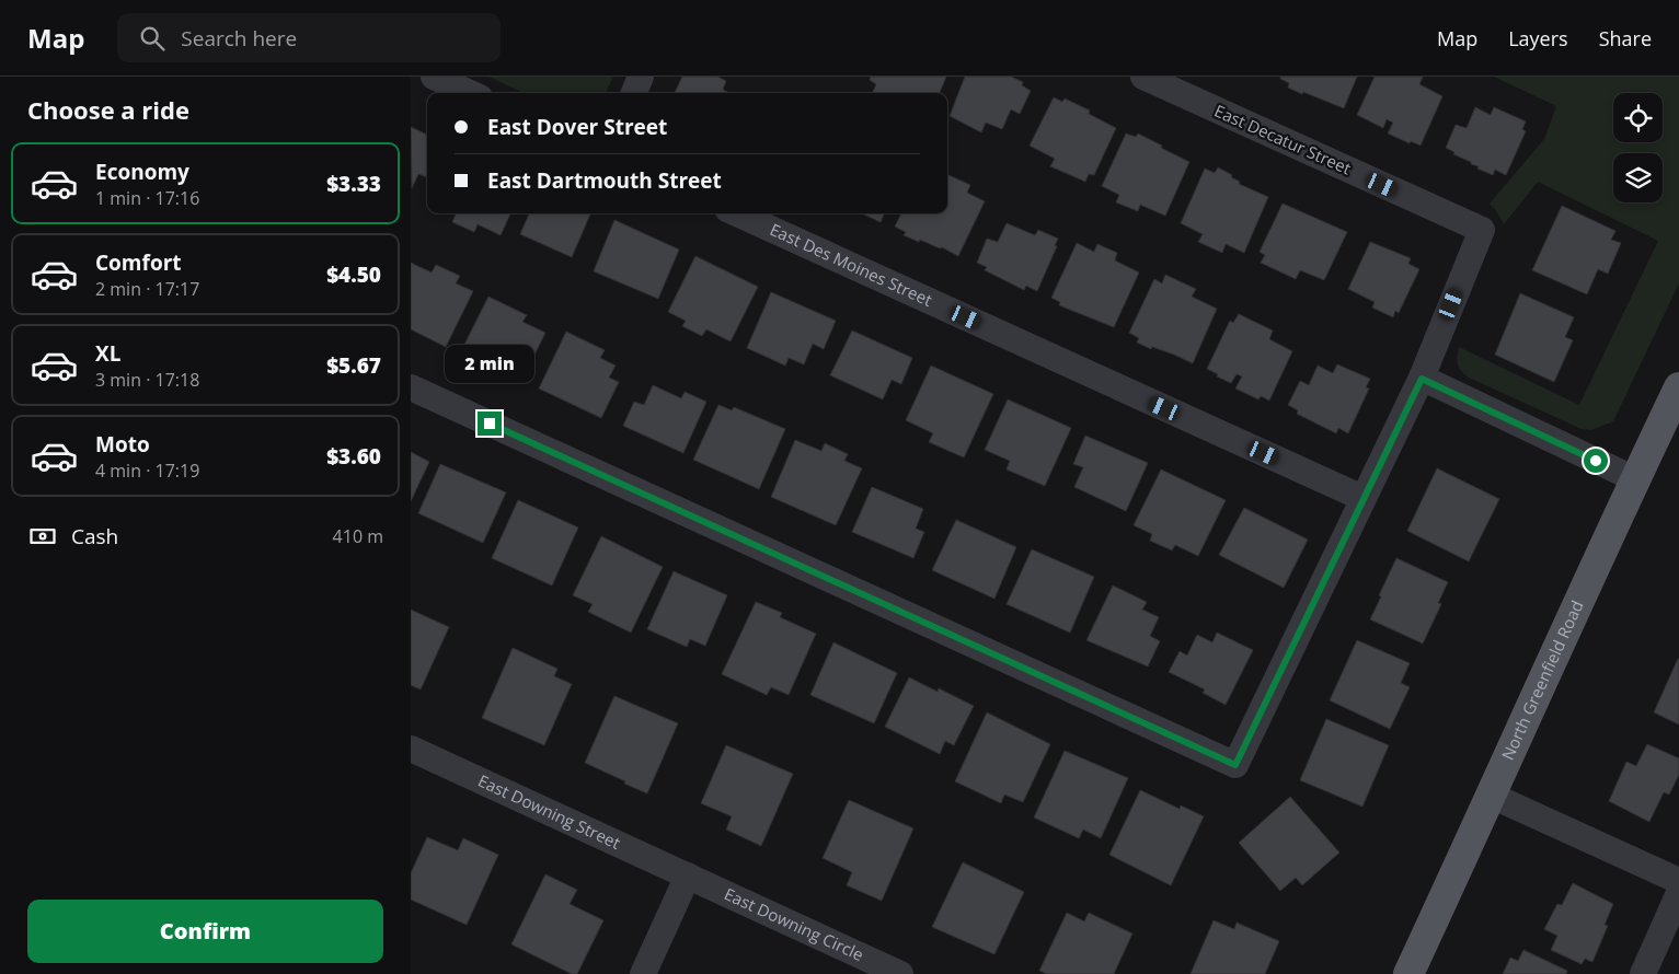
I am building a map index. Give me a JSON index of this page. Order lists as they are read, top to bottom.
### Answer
{
  "streets": {
    "main road": ["North Greenfield Road"],
    "street": [
      "East Decatur Street",
      "East Des Moines Street",
      "East Downing Street",
      "East Downing Circle"
    ]
  },
  "crossings": [
    ["East Downing Street", "East Downing Circle"]
  ],
  "page": {
    "header": "Map",
    "search": "Search here",
    "nav": ["Map", "Layers", "Share"],
    "heading": "Choose a ride",
    "banner": ["East Dover Street", "East Dartmouth Street"],
    "list": [
      {
        "name": "Economy",
        "note": "1 min · 17:16",
        "value": "$3.33"
      },
      {
        "name": "Comfort",
        "note": "2 min · 17:17",
        "value": "$4.50"
      },
      {
        "name": "XL",
        "note": "3 min · 17:18",
        "value": "$5.67"
      },
      {
        "name": "Moto",
        "note": "4 min · 17:19",
        "value": "$3.60"
      }
    ],
    "bubble": "2 min",
    "pay": ["Cash", "410 m"],
    "buttons": "Confirm"
  }
}
